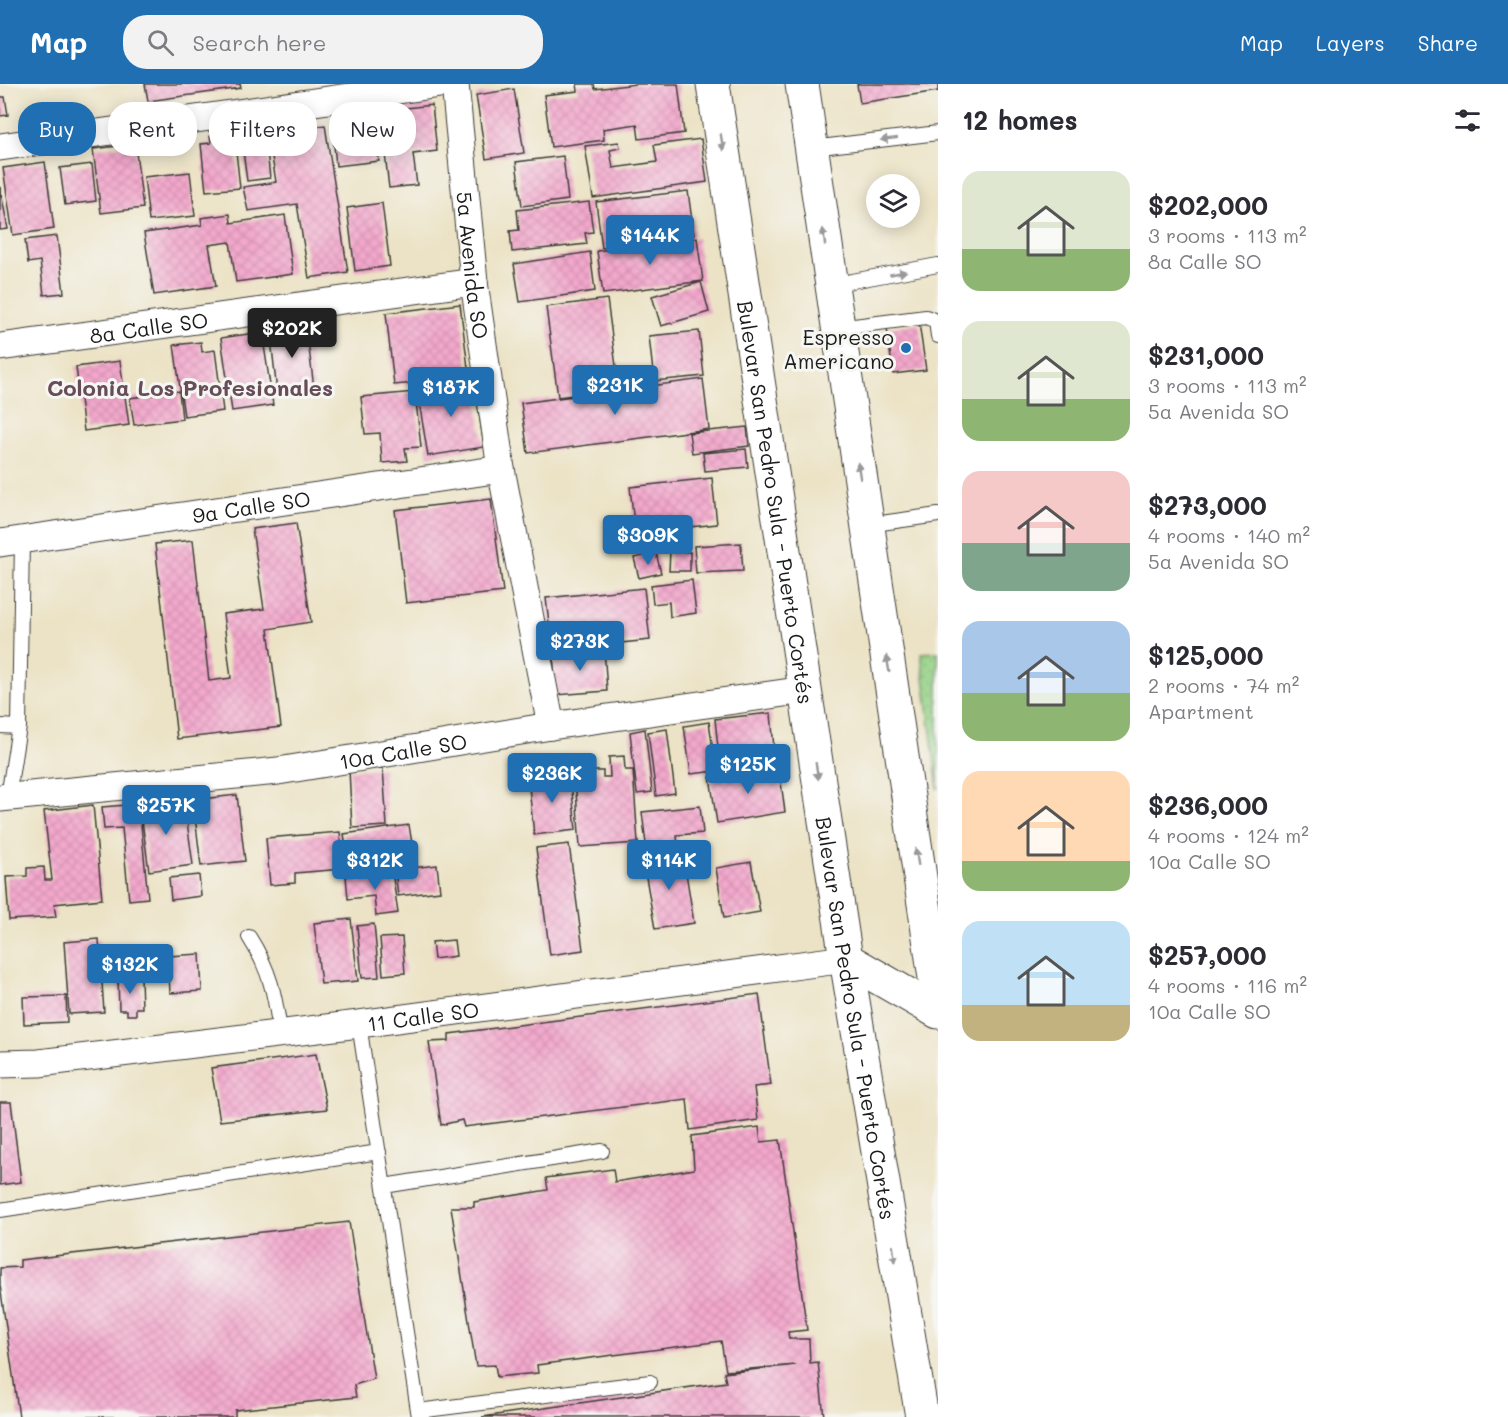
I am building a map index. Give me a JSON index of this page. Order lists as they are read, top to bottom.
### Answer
{
  "streets": {
    "main road": ["Bulevar San Pedro Sula - Puerto Cortés"],
    "street": [
      "5a Avenida SO",
      "8a Calle SO",
      "9a Calle SO",
      "10a Calle SO",
      "11 Calle SO"
    ]
  },
  "crossings": [
    ["5a Avenida SO", "8a Calle SO"],
    ["5a Avenida SO", "9a Calle SO"],
    ["5a Avenida SO", "10a Calle SO"],
    ["Bulevar San Pedro Sula - Puerto Cortés", "10a Calle SO"],
    ["Bulevar San Pedro Sula - Puerto Cortés", "11 Calle SO"]
  ],
  "districts": ["Colonia Los Profesionales"],
  "places": ["Espresso Americano"],
  "page": {
    "header": "Map",
    "search": "Search here",
    "nav": ["Map", "Layers", "Share"],
    "heading": "12 homes",
    "chip": [
      "Buy",
      "Rent",
      "Filters",
      "New"
    ],
    "list": [
      {
        "name": "$202,000",
        "note": "3 rooms · 113 m² · 8a Calle SO"
      },
      {
        "name": "$231,000",
        "note": "3 rooms · 113 m² · 5a Avenida SO"
      },
      {
        "name": "$273,000",
        "note": "4 rooms · 140 m² · 5a Avenida SO"
      },
      {
        "name": "$125,000",
        "note": "2 rooms · 74 m² · Apartment"
      },
      {
        "name": "$236,000",
        "note": "4 rooms · 124 m² · 10a Calle SO"
      },
      {
        "name": "$257,000",
        "note": "4 rooms · 116 m² · 10a Calle SO"
      }
    ],
    "price": [
      "$144K",
      "$202K",
      "$231K",
      "$187K",
      "$309K",
      "$273K",
      "$125K",
      "$236K",
      "$257K",
      "$312K",
      "$114K",
      "$132K"
    ]
  }
}
